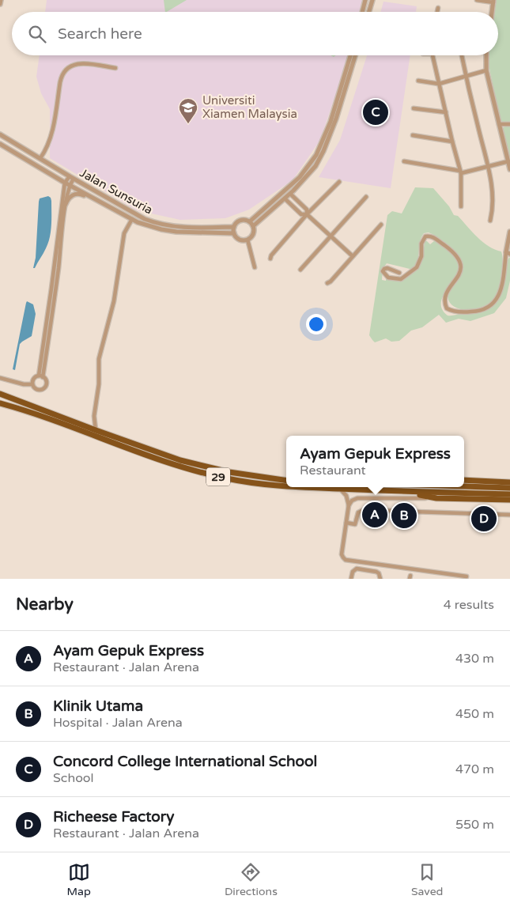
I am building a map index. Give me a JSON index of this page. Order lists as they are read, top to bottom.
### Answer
{
  "streets": {
    "highway": ["29"],
    "street": ["Jalan Sunsuria"]
  },
  "places": {
    "school or university": ["Universiti Xiamen Malaysia"]
  },
  "page": {
    "search": "Search here",
    "pins": [
      "C",
      "A",
      "B",
      "D"
    ],
    "popup": ["Ayam Gepuk Express", "Restaurant"],
    "heading": ["Nearby", "4 results"],
    "list": [
      {
        "mark": "A",
        "name": "Ayam Gepuk Express",
        "note": "Restaurant · Jalan Arena",
        "value": "430 m"
      },
      {
        "mark": "B",
        "name": "Klinik Utama",
        "note": "Hospital · Jalan Arena",
        "value": "450 m"
      },
      {
        "mark": "C",
        "name": "Concord College International School",
        "note": "School",
        "value": "470 m"
      },
      {
        "mark": "D",
        "name": "Richeese Factory",
        "note": "Restaurant · Jalan Arena",
        "value": "550 m"
      }
    ],
    "nav": ["Map", "Directions", "Saved"]
  }
}
